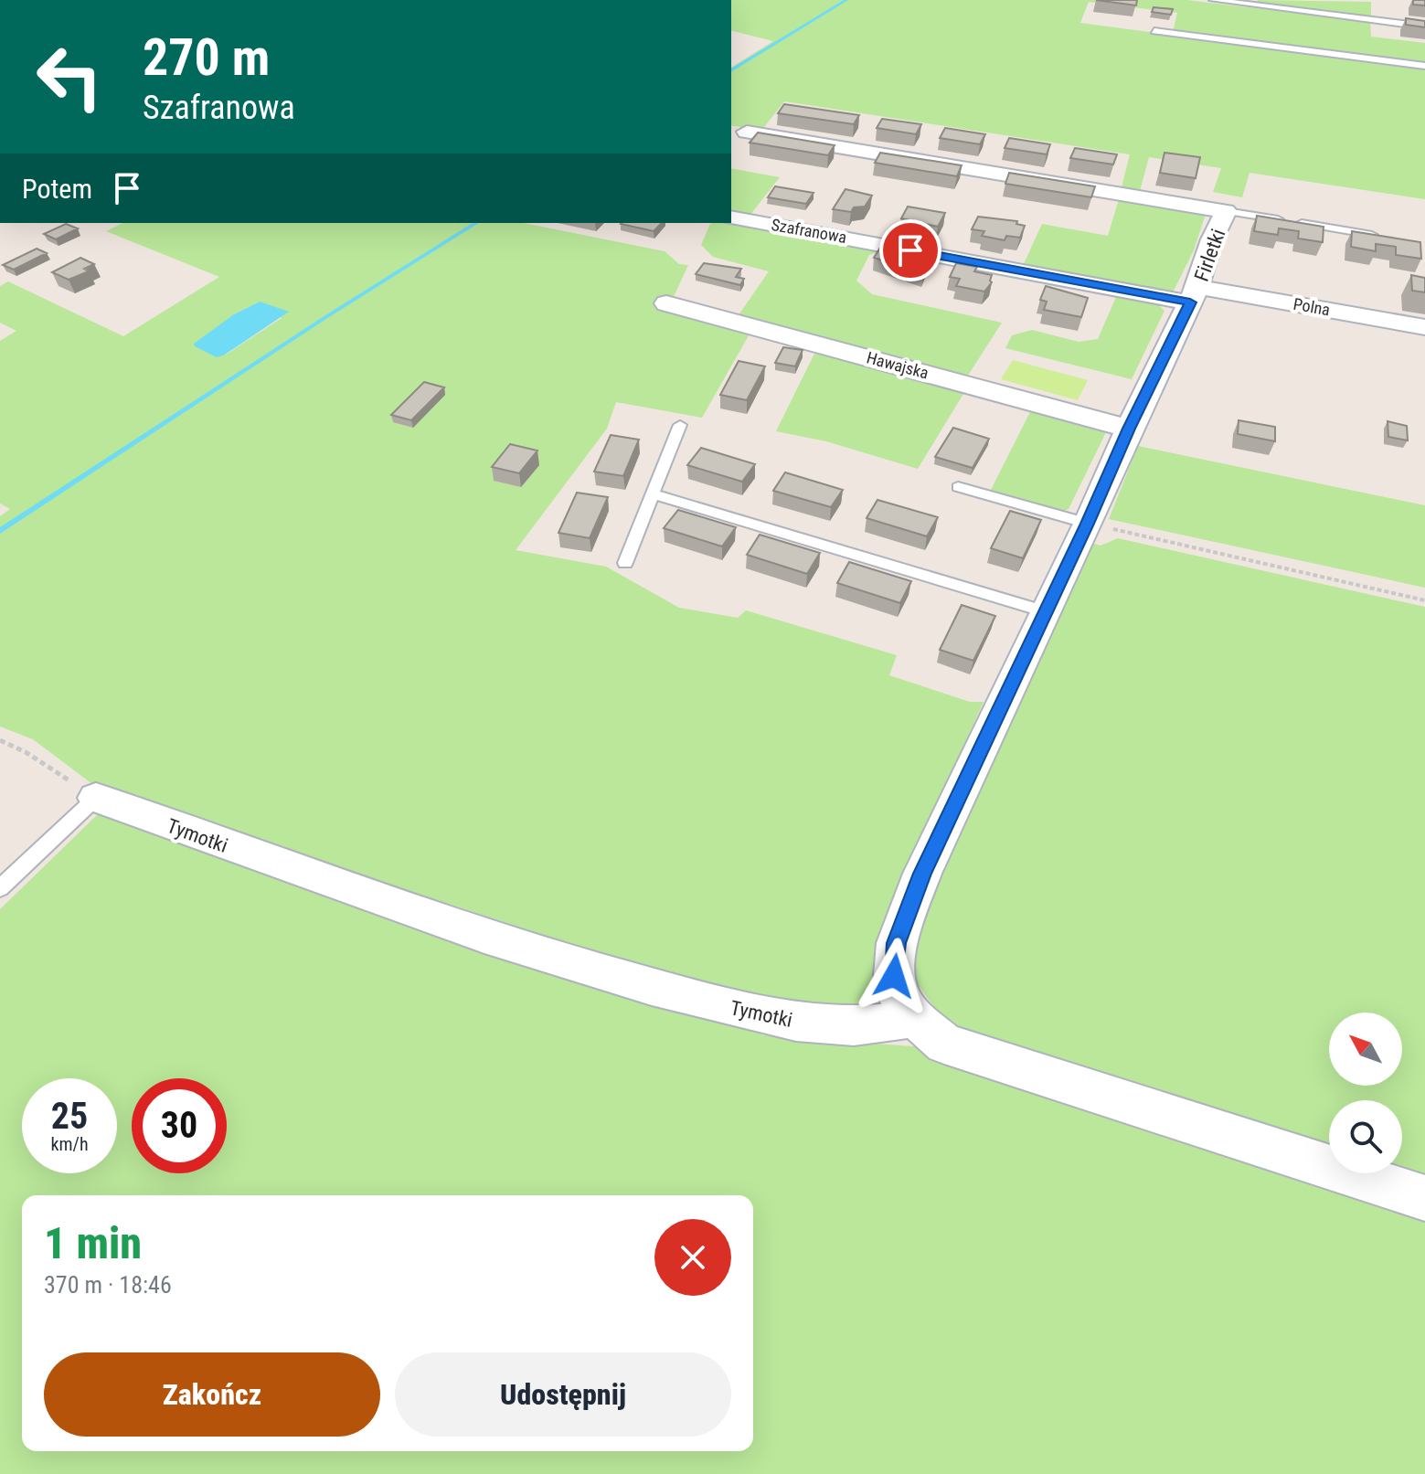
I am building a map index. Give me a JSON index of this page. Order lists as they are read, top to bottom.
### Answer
{
  "streets": {
    "street": [
      "Szafranowa",
      "Firletki",
      "Polna",
      "Hawajska",
      "Tymotki"
    ]
  },
  "crossings": [
    ["Szafranowa", "Firletki"],
    ["Szafranowa", "Polna"],
    ["Firletki", "Polna"],
    ["Firletki", "Hawajska"],
    ["Firletki", "Tymotki"]
  ],
  "north": "top left",
  "page": {
    "turn": ["270 m", "Szafranowa"],
    "then": "Potem",
    "speed": "25 km/h",
    "limit": "30",
    "heading": ["1 min", "370 m · 18:46"],
    "buttons": ["Zakończ", "Udostępnij"]
  }
}
